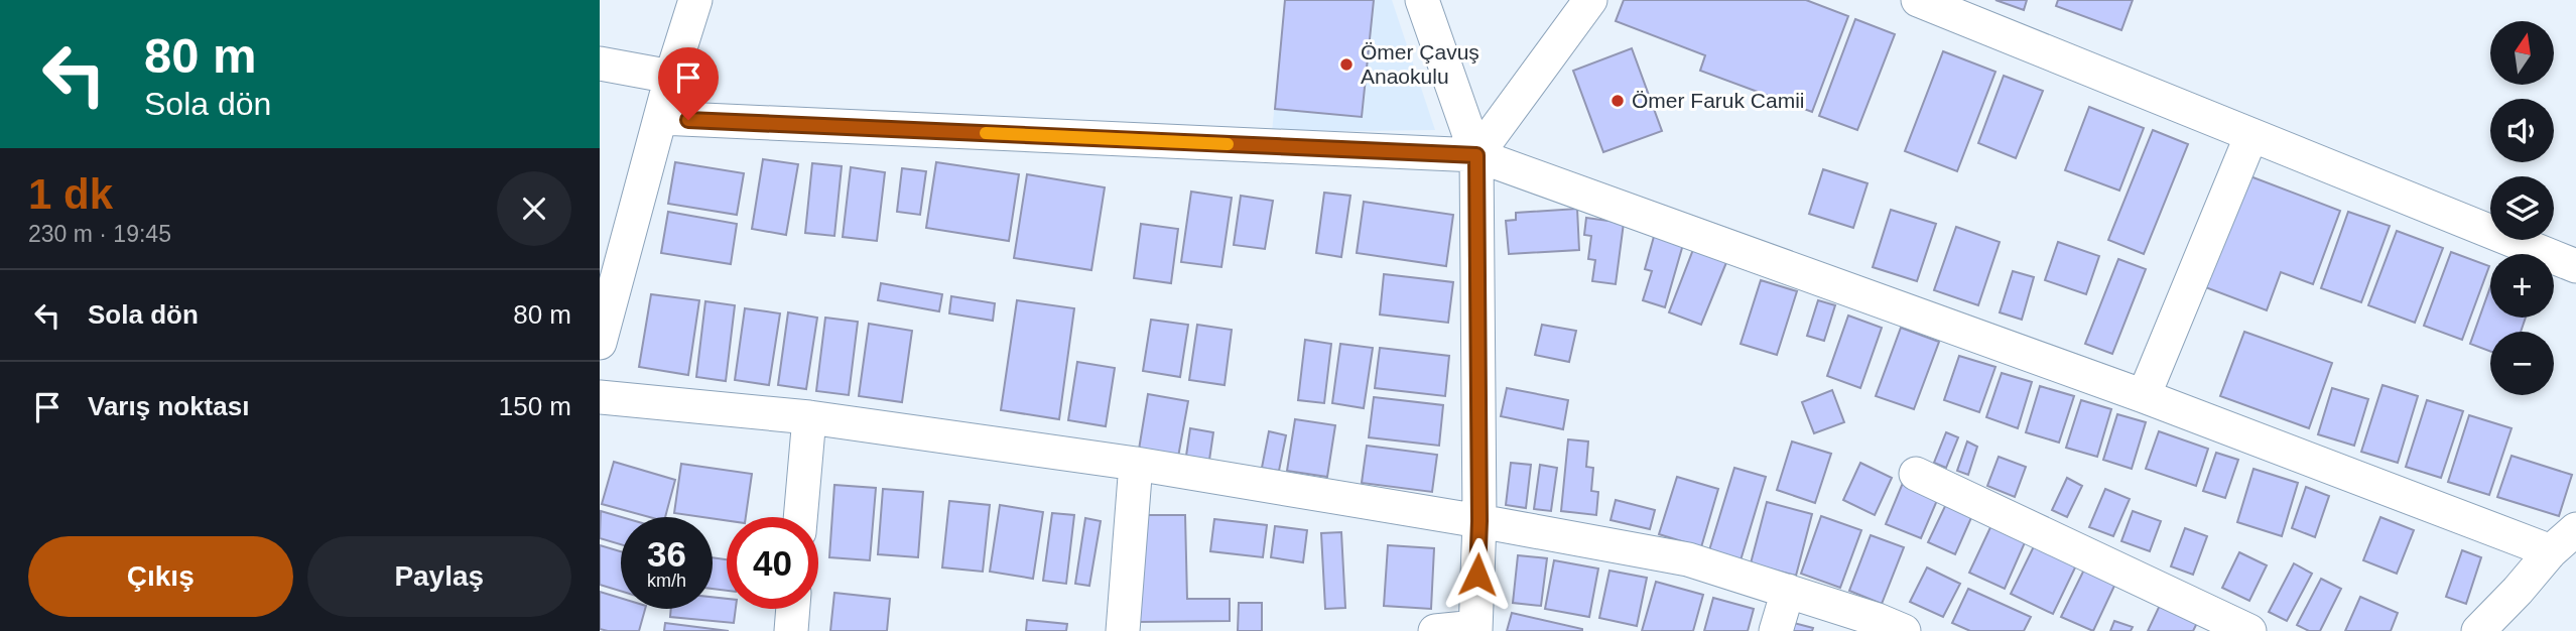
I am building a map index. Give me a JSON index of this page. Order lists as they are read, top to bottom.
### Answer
{
  "places": ["Ömer Çavuş Anaokulu", "Ömer Faruk Camii"],
  "north": "top",
  "page": {
    "turn": ["80 m", "Sola dön"],
    "map_buttons": ["+", "−"],
    "heading": ["1 dk", "230 m · 19:45"],
    "list": [
      {
        "name": "Sola dön",
        "value": "80 m"
      },
      {
        "name": "Varış noktası",
        "value": "150 m"
      }
    ],
    "speed": "36 km/h",
    "limit": "40",
    "buttons": ["Çıkış", "Paylaş"]
  }
}
